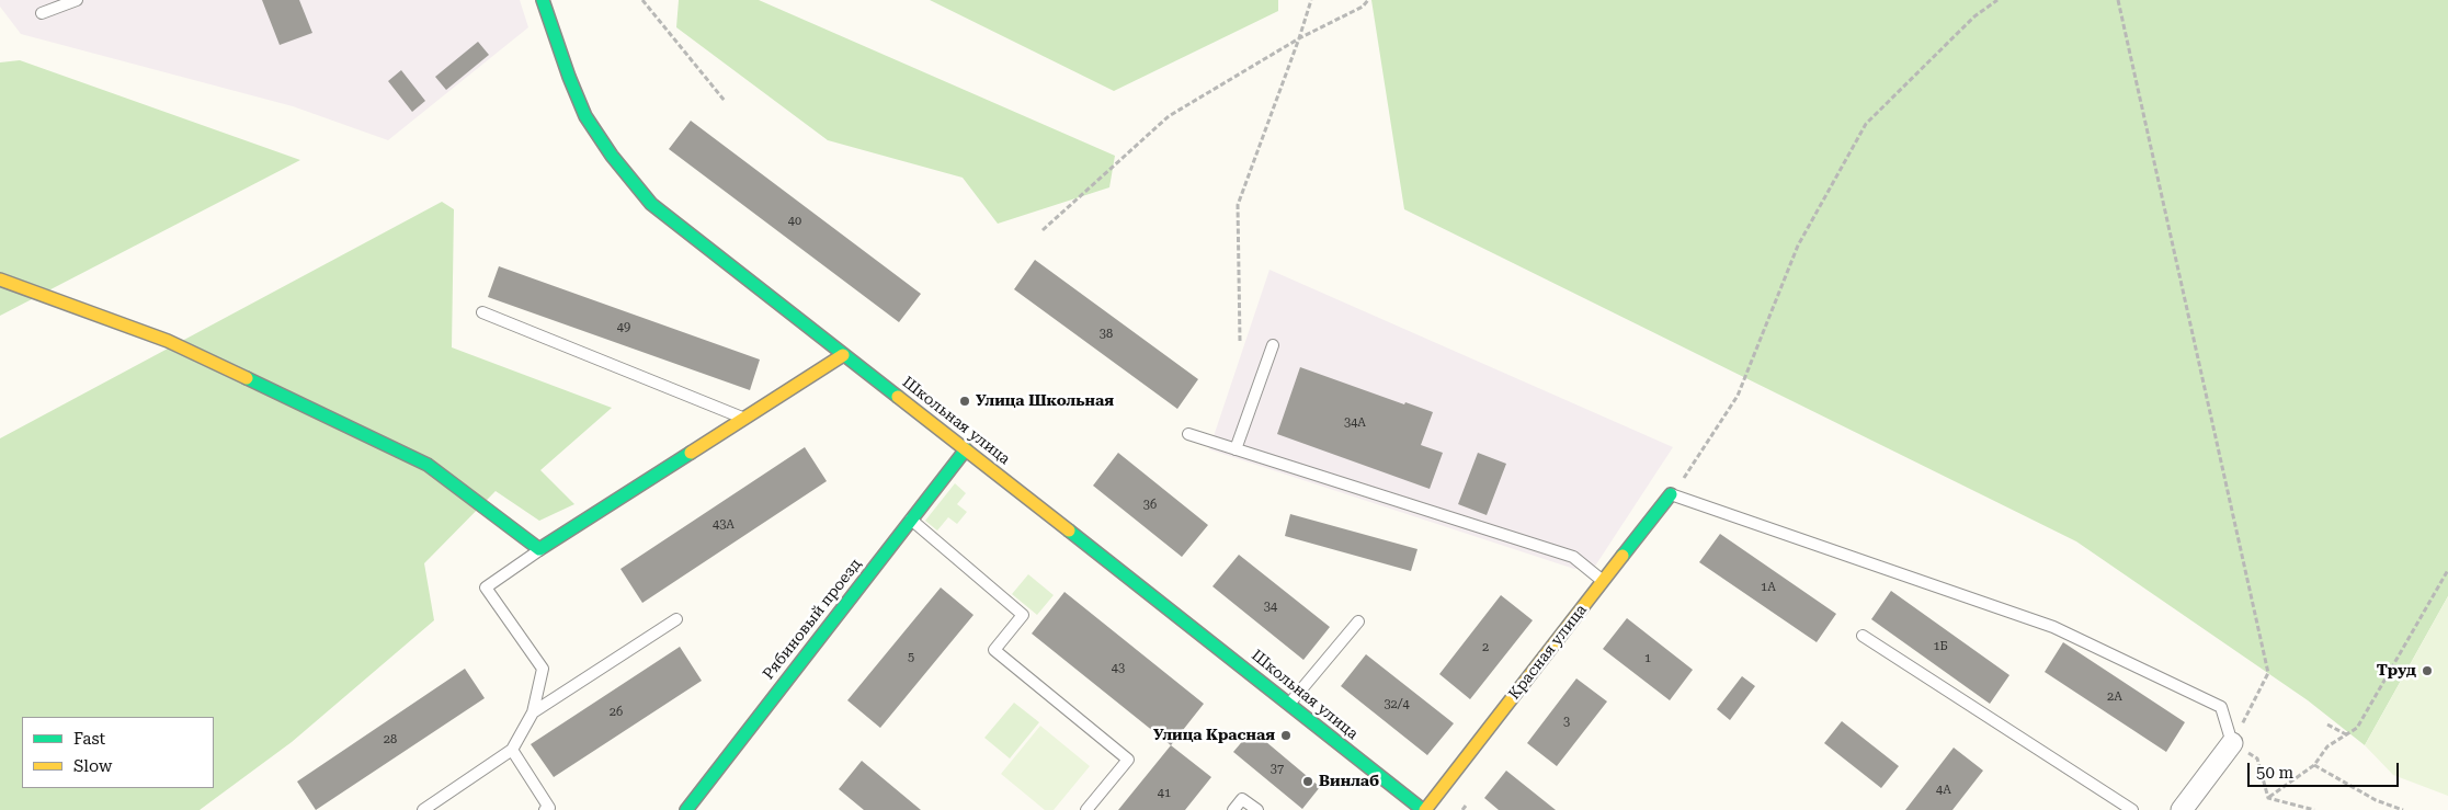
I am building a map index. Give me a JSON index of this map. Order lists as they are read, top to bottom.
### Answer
{
  "streets": {
    "street": ["Школьная улица", "Рябиновый проезд", "Красная улица"]
  },
  "crossings": [
    ["Школьная улица", "Рябиновый проезд"],
    ["Школьная улица", "Красная улица"]
  ],
  "places": [
    "Улица Школьная",
    "Труд",
    "Улица Красная",
    "Винлаб"
  ],
  "house_numbers": [
    "40",
    "49",
    "38",
    "34А",
    "36",
    "43А",
    "1А",
    "34",
    "1Б",
    "2",
    "5",
    "1",
    "43",
    "2А",
    "32/4",
    "26",
    "3",
    "28",
    "37",
    "4А",
    "41"
  ],
  "legend": ["Fast", "Slow"],
  "scale_bar": "50 m"
}
